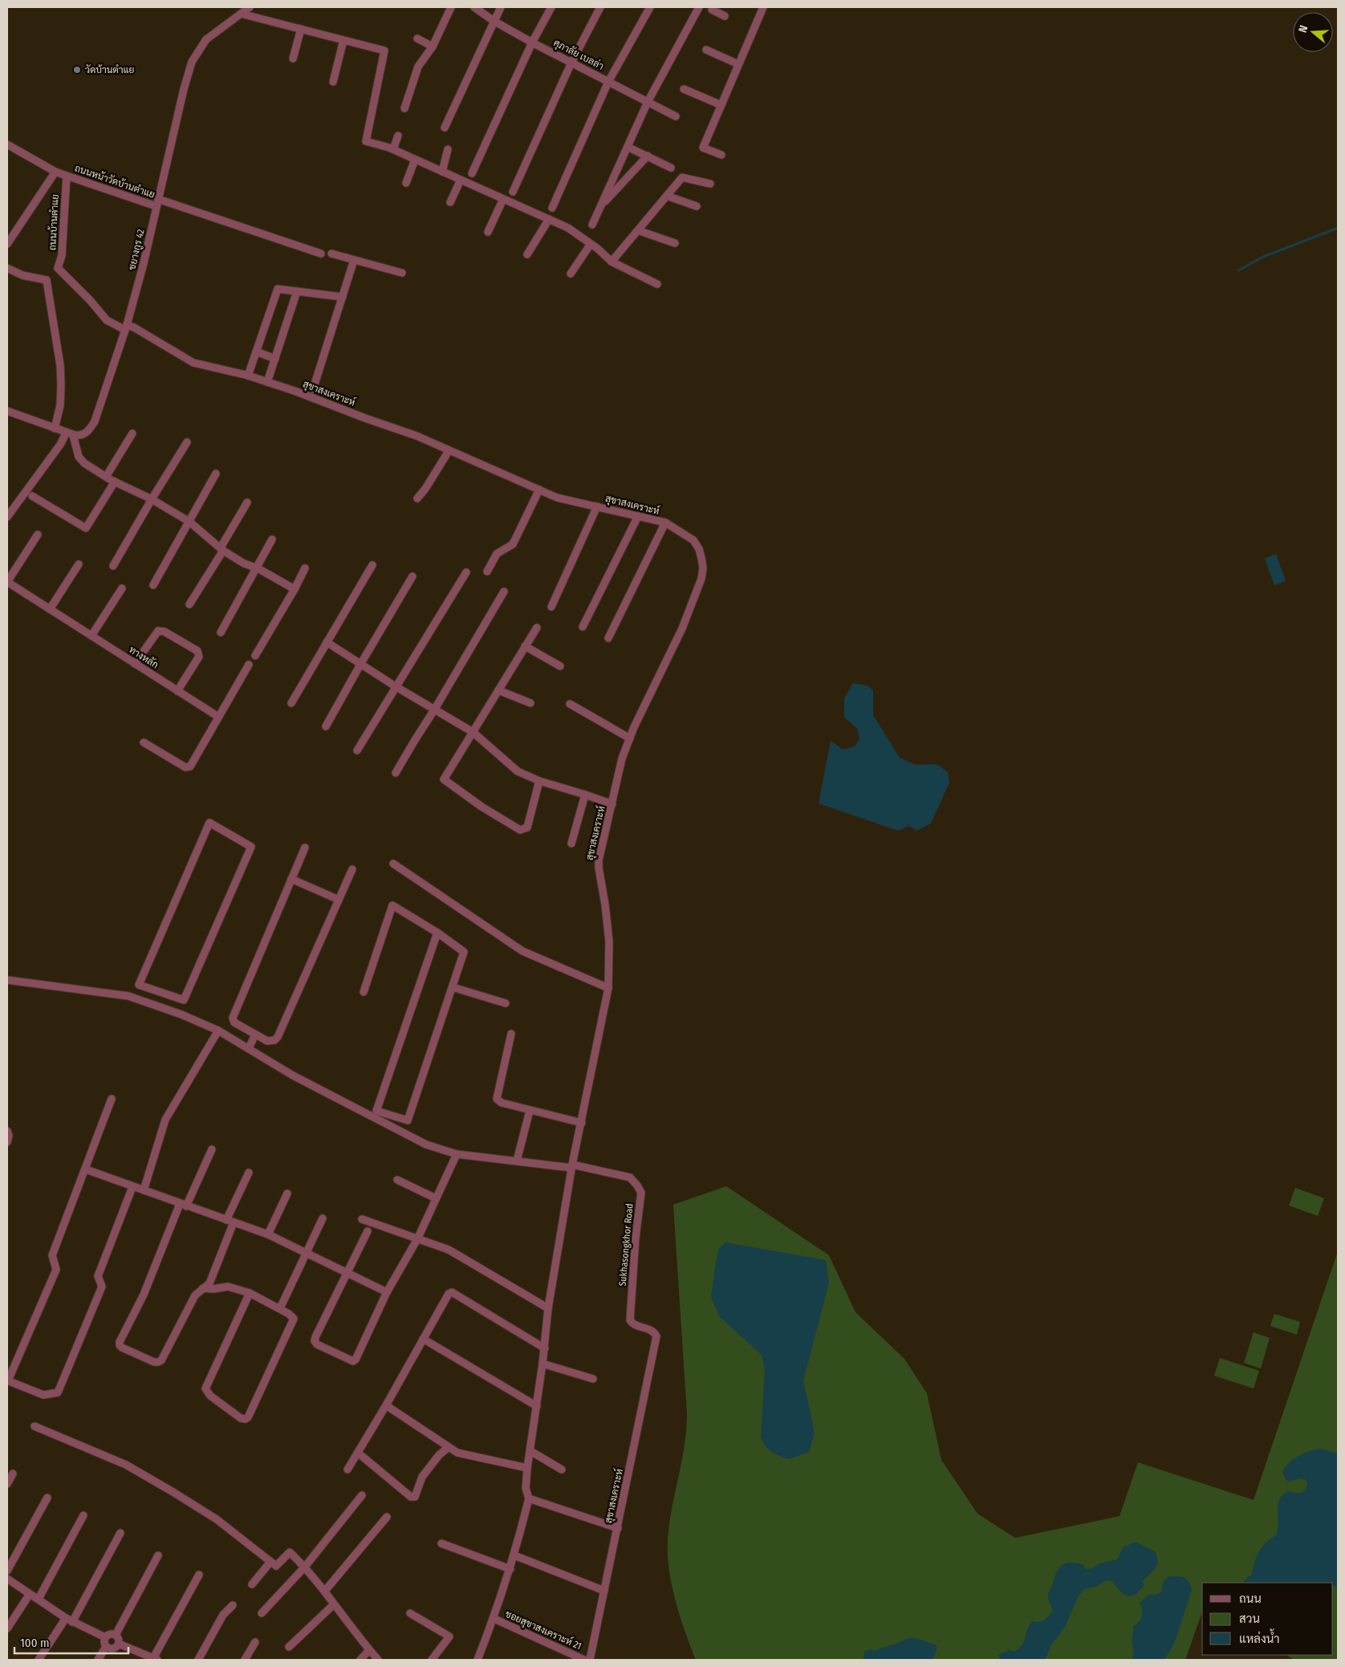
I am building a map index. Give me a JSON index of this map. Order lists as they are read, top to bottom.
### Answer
{
  "streets": {
    "street": [
      "ศุภาลัย เบลล่า",
      "ถนนหน้าวัดบ้านตำแย",
      "ถนนบ้านตำแย",
      "ชยางกูร 42",
      "สุขาสงเคราะห์",
      "ทางหลัก",
      "Sukhasongkhor Road",
      "ชอยสุขาสงเคราะห์ 21"
    ]
  },
  "crossings": [
    ["ถนนหน้าวัดบ้านตำแย", "ถนนบ้านตำแย"],
    ["ถนนหน้าวัดบ้านตำแย", "ชยางกูร 42"],
    ["ถนนบ้านตำแย", "ชยางกูร 42"],
    ["ถนนบ้านตำแย", "สุขาสงเคราะห์"],
    ["ชยางกูร 42", "สุขาสงเคราะห์"],
    ["สุขาสงเคราะห์", "Sukhasongkhor Road"]
  ],
  "places": ["วัดบ้านตำแย"],
  "legend": ["ถนน", "สวน", "แหล่งน้ำ"],
  "scale_bar": "100 m",
  "north": "left"
}
